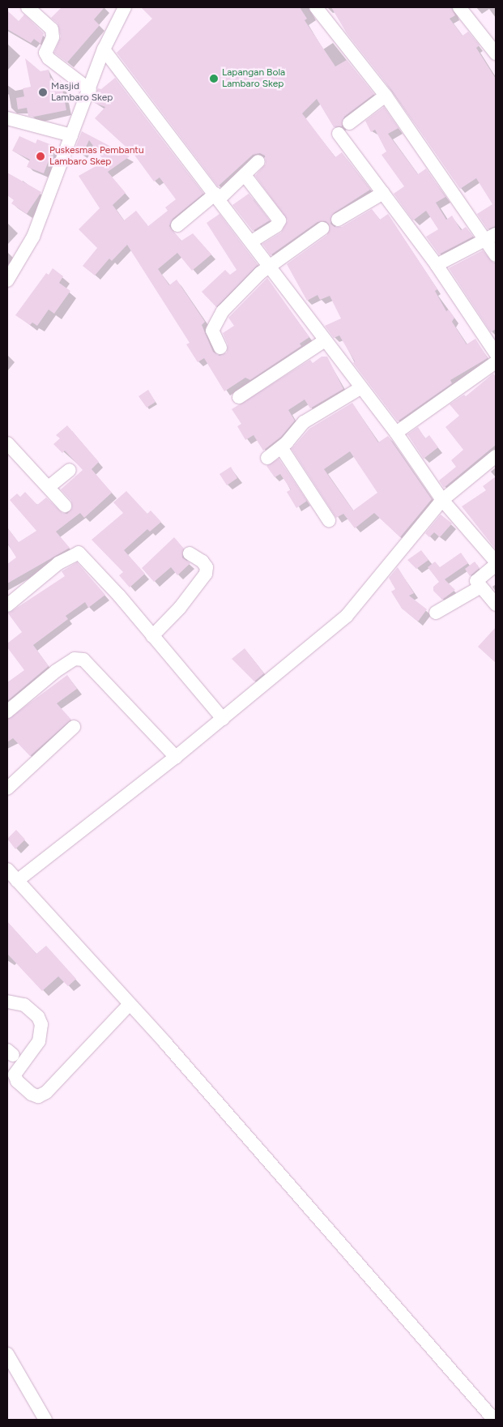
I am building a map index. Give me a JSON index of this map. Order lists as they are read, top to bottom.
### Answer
{
  "places": ["Lapangan Bola Lambaro Skep", "Masjid Lambaro Skep", "Puskesmas Pembantu Lambaro Skep"]
}
